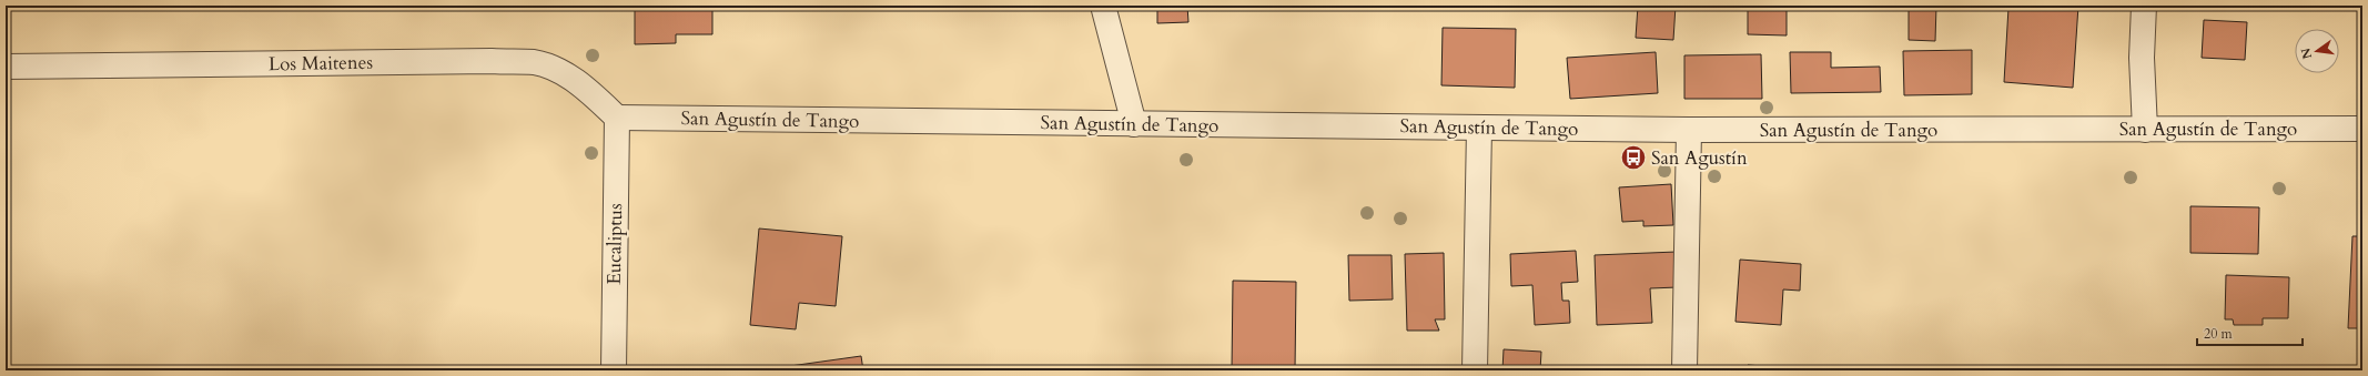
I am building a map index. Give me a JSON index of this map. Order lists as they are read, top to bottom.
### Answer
{
  "streets": {
    "street": ["Los Maitenes", "San Agustín de Tango", "Eucaliptus"]
  },
  "crossings": [
    ["Los Maitenes", "San Agustín de Tango"],
    ["Los Maitenes", "Eucaliptus"],
    ["San Agustín de Tango", "Eucaliptus"]
  ],
  "places": {
    "bus stop": ["San Agustín"]
  },
  "scale_bar": "20 m",
  "north": "left"
}
